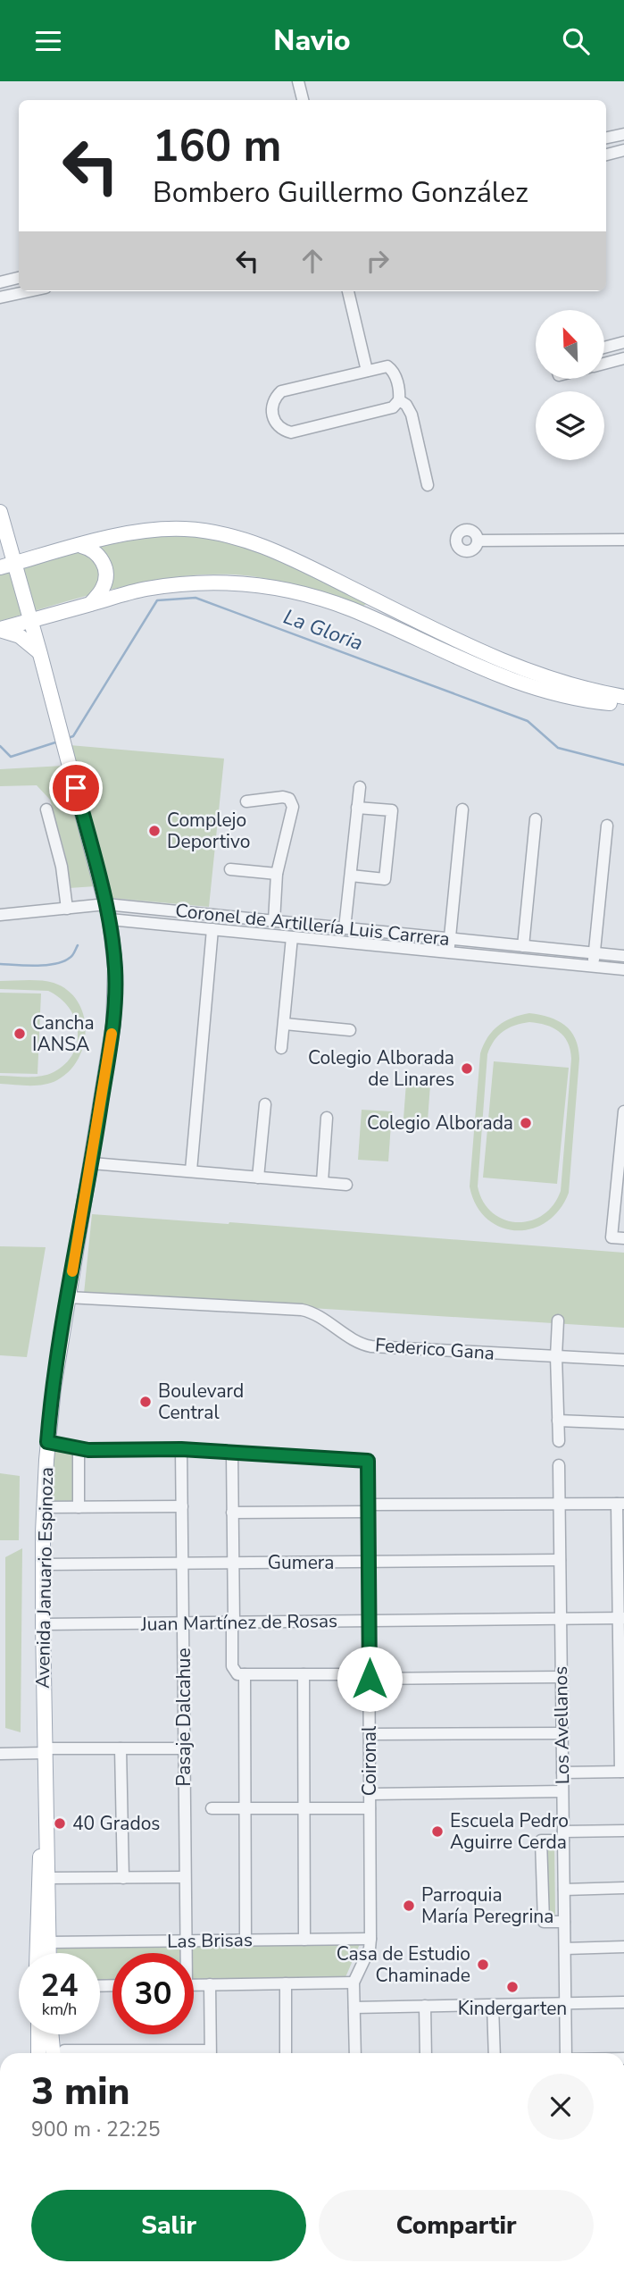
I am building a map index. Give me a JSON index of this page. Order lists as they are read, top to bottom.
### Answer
{
  "streets": {
    "main road": ["Avenida Januario Espinoza"],
    "street": [
      "Coronel de Artillería Luis Carrera",
      "Federico Gana",
      "Gumera",
      "Juan Martínez de Rosas",
      "Pasaje Dalcahue",
      "Los Avellanos",
      "Coironal",
      "Las Brisas"
    ]
  },
  "crossings": [
    ["Coronel de Artillería Luis Carrera", "Avenida Januario Espinoza"],
    ["Federico Gana", "Avenida Januario Espinoza"],
    ["Gumera", "Avenida Januario Espinoza"],
    ["Gumera", "Pasaje Dalcahue"],
    ["Gumera", "Los Avellanos"],
    ["Gumera", "Coironal"],
    ["Avenida Januario Espinoza", "Juan Martínez de Rosas"],
    ["Avenida Januario Espinoza", "Las Brisas"],
    ["Juan Martínez de Rosas", "Pasaje Dalcahue"],
    ["Juan Martínez de Rosas", "Los Avellanos"],
    ["Juan Martínez de Rosas", "Coironal"],
    ["Pasaje Dalcahue", "Las Brisas"],
    ["Coironal", "Las Brisas"]
  ],
  "water": ["La Gloria"],
  "places": [
    "Complejo Deportivo",
    "Cancha IANSA",
    "Colegio Alborada de Linares",
    "Colegio Alborada",
    "Boulevard Central",
    "40 Grados",
    "Escuela Pedro Aguirre Cerda",
    "Parroquia María Peregrina",
    "Casa de Estudio Chaminade",
    "Kindergarten"
  ],
  "north": "top left",
  "page": {
    "header": "Navio",
    "turn": ["160 m", "Bombero Guillermo González"],
    "speed": "24 km/h",
    "limit": "30",
    "heading": ["3 min", "900 m · 22:25"],
    "buttons": ["Salir", "Compartir"]
  }
}
